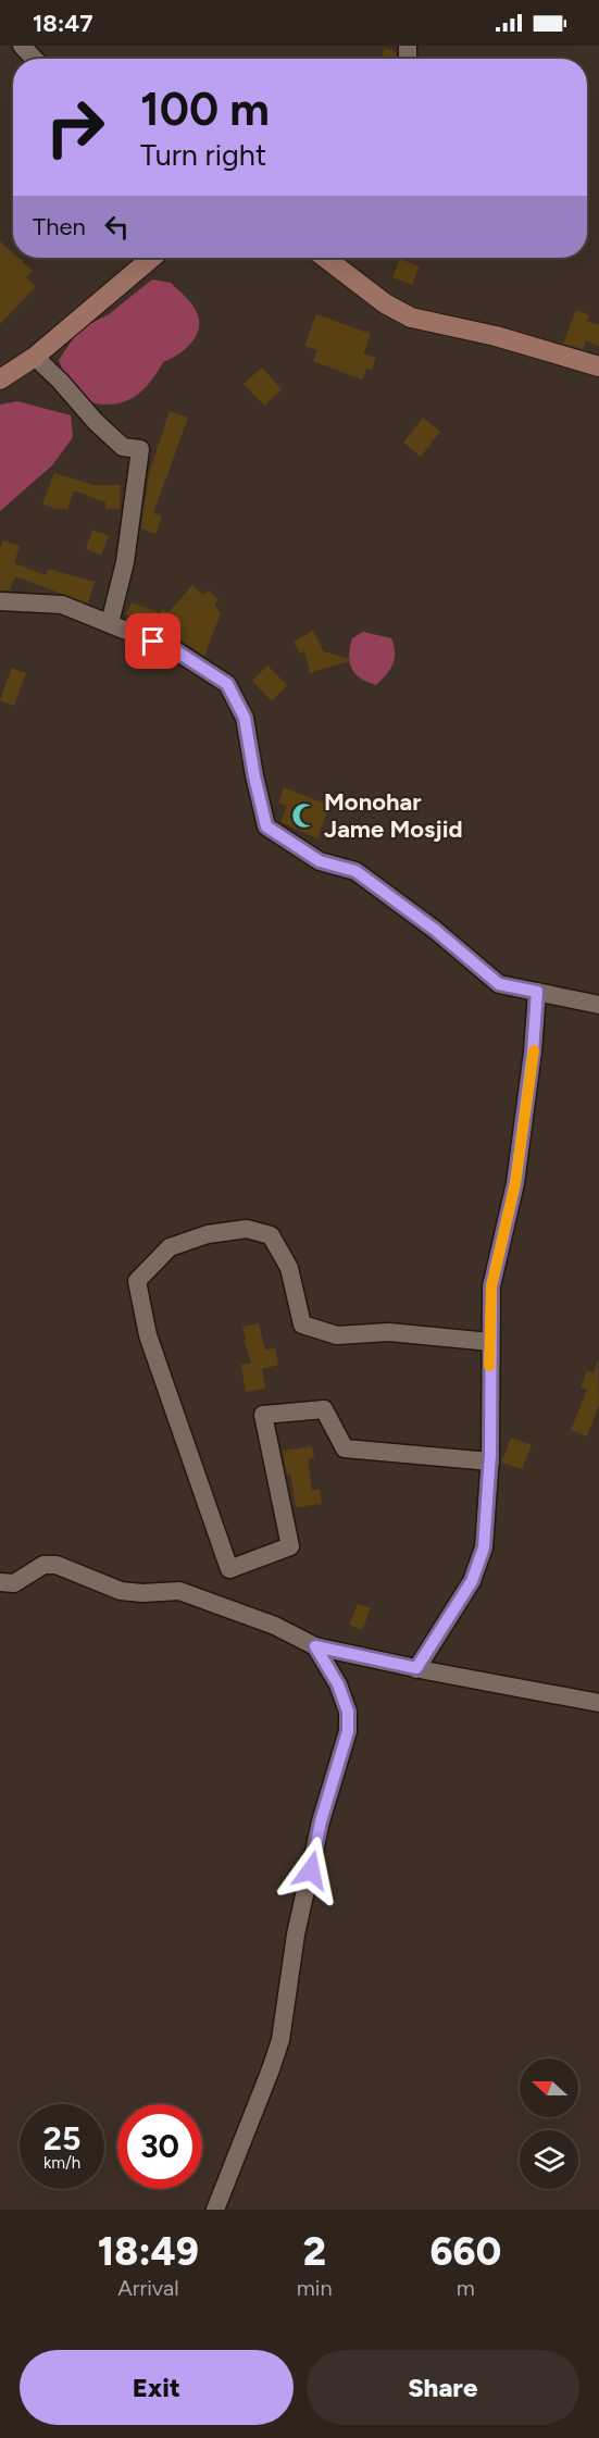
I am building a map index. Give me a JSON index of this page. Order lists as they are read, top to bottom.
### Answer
{
  "places": {
    "mosque": ["Monohar Jame Mosjid"]
  },
  "north": "left",
  "page": {
    "status": "18:47",
    "turn": ["100 m", "Turn right"],
    "then": "Then",
    "speed": "25 km/h",
    "limit": "30",
    "eta": [
      "18:49",
      "Arrival",
      "2",
      "min",
      "660",
      "m"
    ],
    "buttons": ["Exit", "Share"]
  }
}
